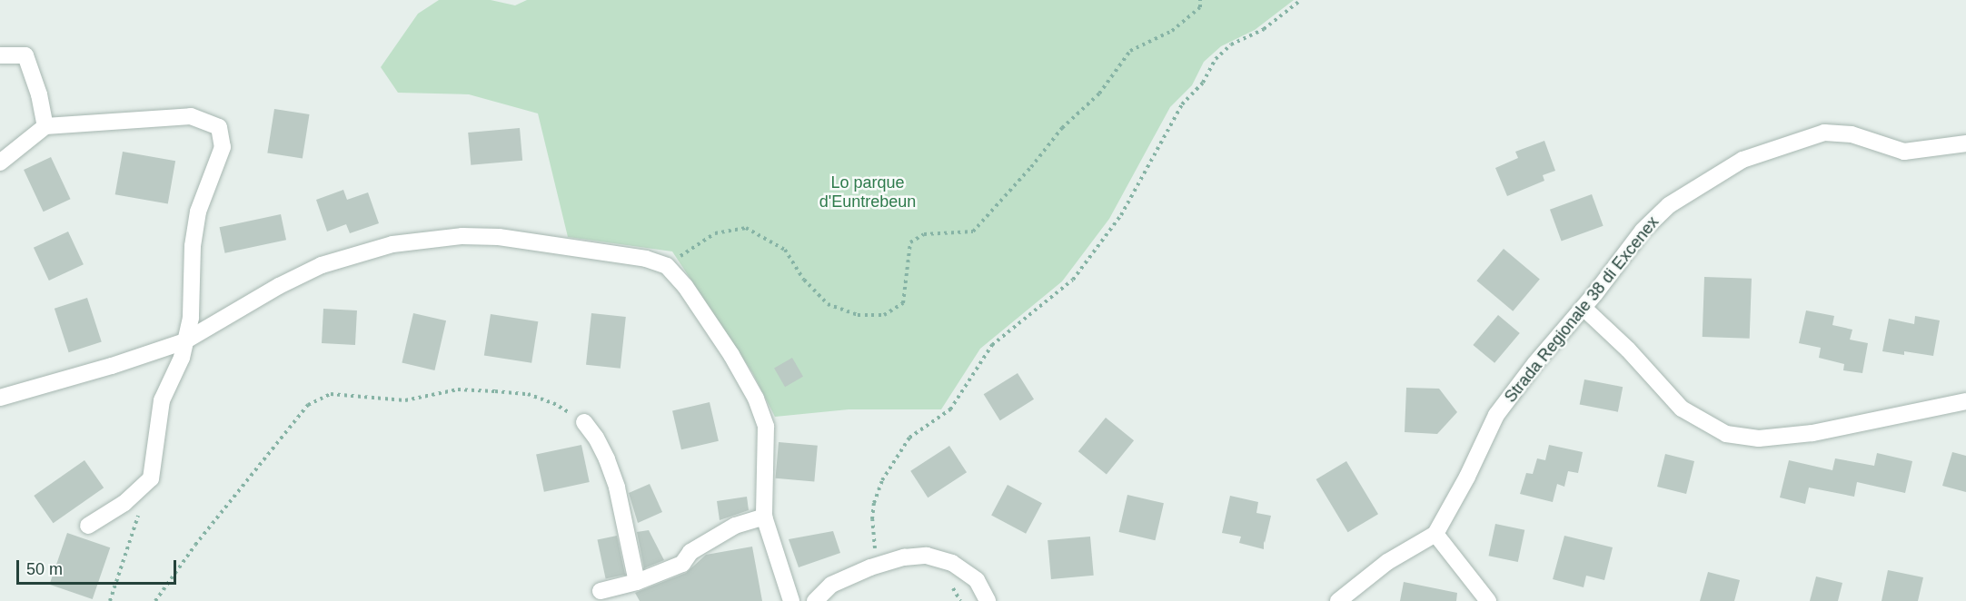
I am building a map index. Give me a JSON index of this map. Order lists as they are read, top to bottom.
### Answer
{
  "streets": {
    "street": ["Strada Regionale 38 di Excenex"]
  },
  "parks": ["Lo parque d'Euntrebeun"],
  "scale_bar": "50 m"
}
